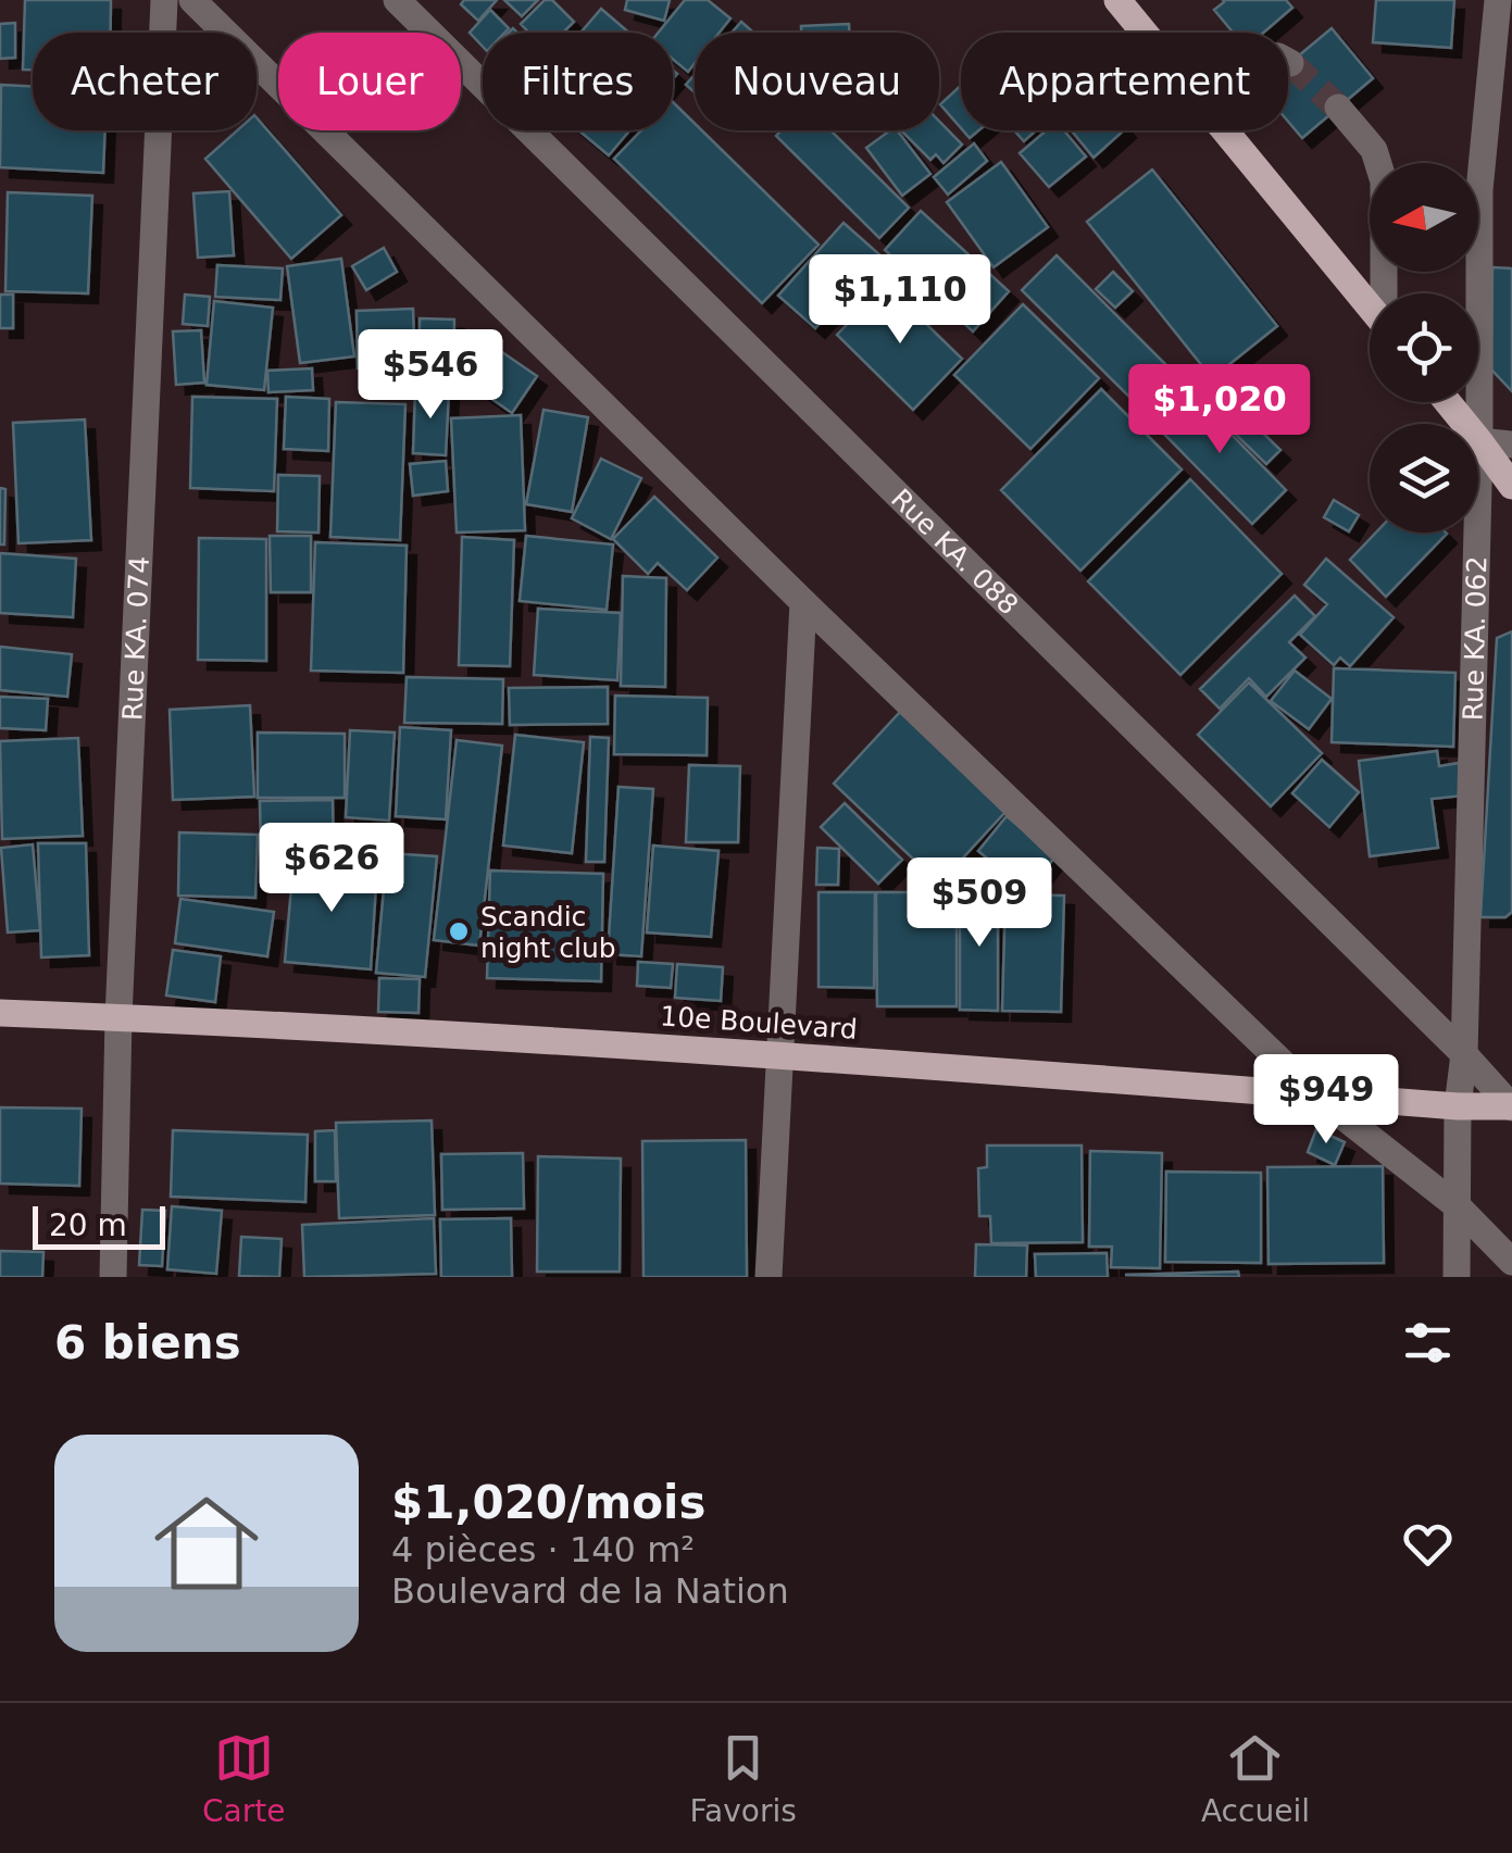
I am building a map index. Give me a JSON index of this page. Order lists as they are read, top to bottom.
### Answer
{
  "streets": {
    "main road": ["10e Boulevard"],
    "street": ["Rue KA. 088", "Rue KA. 074", "Rue KA. 062"]
  },
  "crossings": [
    ["Rue KA. 088", "Rue KA. 062"],
    ["Rue KA. 088", "10e Boulevard"],
    ["Rue KA. 074", "10e Boulevard"],
    ["Rue KA. 062", "10e Boulevard"]
  ],
  "places": ["Scandic night club"],
  "scale_bar": "20 m",
  "north": "left",
  "page": {
    "chip": [
      "Acheter",
      "Louer",
      "Filtres",
      "Nouveau",
      "Appartement"
    ],
    "price": [
      "$1,110",
      "$546",
      "$1,020",
      "$626",
      "$509",
      "$949"
    ],
    "scale": "20 m",
    "heading": "6 biens",
    "list": [
      {
        "name": "$1,020/mois",
        "note": "4 pièces · 140 m² · Boulevard de la Nation"
      }
    ],
    "tabs": ["Carte", "Favoris", "Accueil"]
  }
}
